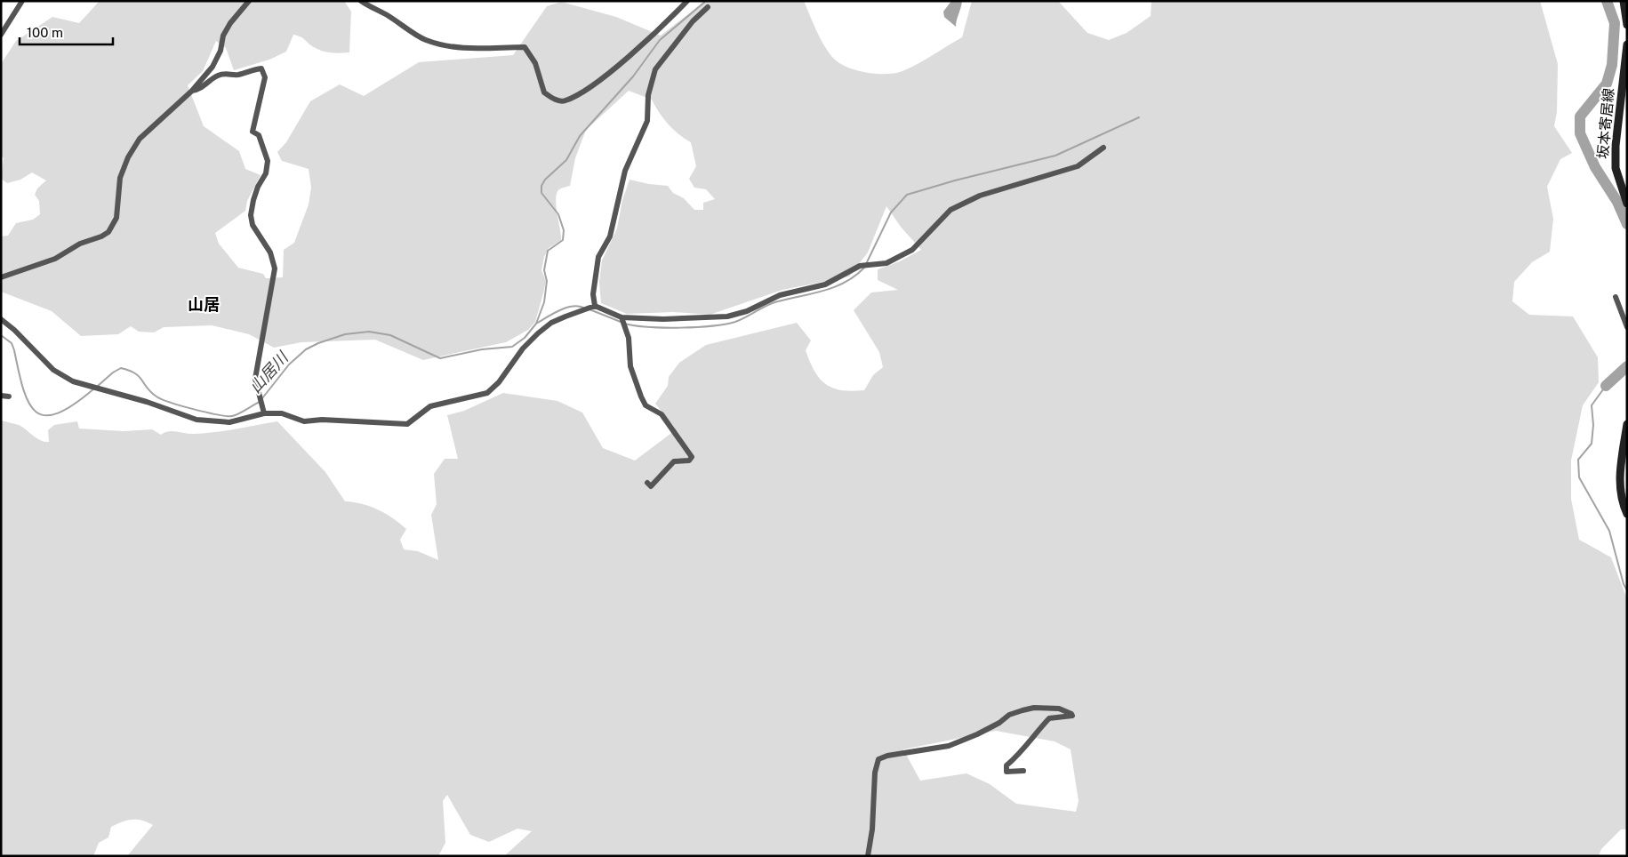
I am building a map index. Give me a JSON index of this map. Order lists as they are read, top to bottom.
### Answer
{
  "streets": {
    "main road": ["坂本寄居線"]
  },
  "districts": ["山居"],
  "water": ["山居川"],
  "scale_bar": "100 m"
}
